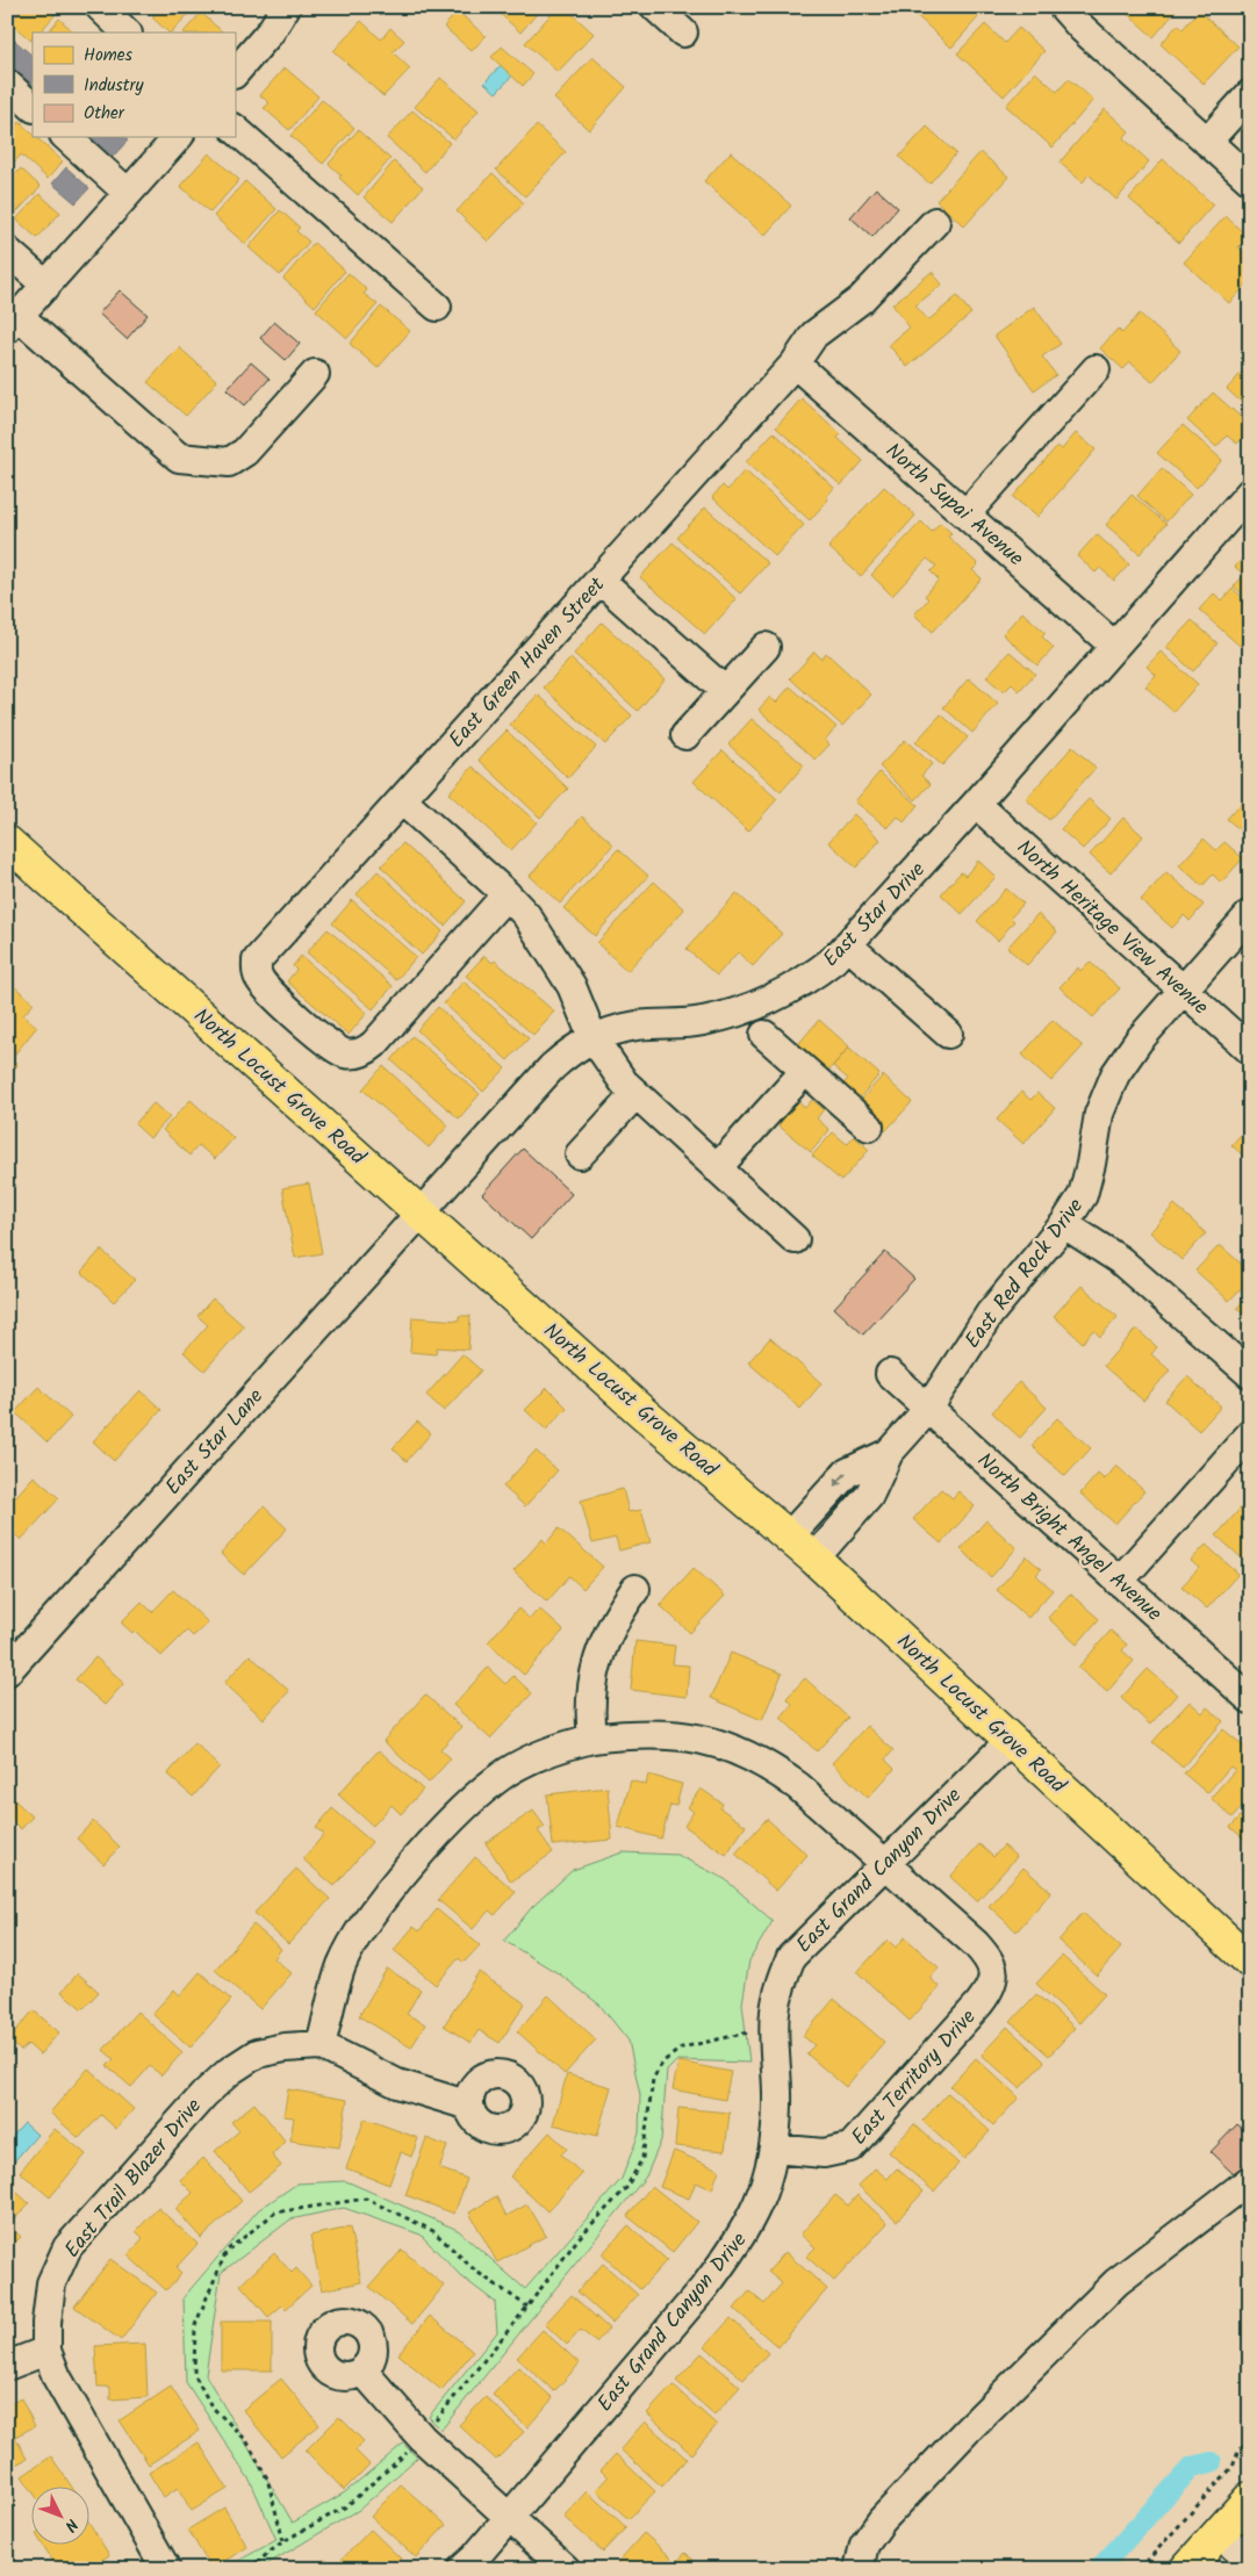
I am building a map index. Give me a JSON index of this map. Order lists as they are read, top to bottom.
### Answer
{
  "streets": {
    "main road": ["North Locust Grove Road"],
    "street": [
      "North Supai Avenue",
      "East Green Haven Street",
      "East Star Drive",
      "North Heritage View Avenue",
      "East Red Rock Drive",
      "East Star Lane",
      "North Bright Angel Avenue",
      "East Grand Canyon Drive",
      "East Territory Drive",
      "East Trail Blazer Drive"
    ]
  },
  "crossings": [
    ["North Supai Avenue", "East Green Haven Street"],
    ["North Supai Avenue", "East Star Drive"],
    ["East Star Drive", "North Heritage View Avenue"],
    ["East Star Drive", "North Locust Grove Road"],
    ["East Star Drive", "East Star Lane"],
    ["North Heritage View Avenue", "East Red Rock Drive"],
    ["North Locust Grove Road", "East Red Rock Drive"],
    ["North Locust Grove Road", "East Star Lane"],
    ["North Locust Grove Road", "East Grand Canyon Drive"],
    ["East Red Rock Drive", "North Bright Angel Avenue"],
    ["East Grand Canyon Drive", "East Territory Drive"]
  ],
  "legend": ["Homes", "Industry", "Other"],
  "north": "bottom right"
}
